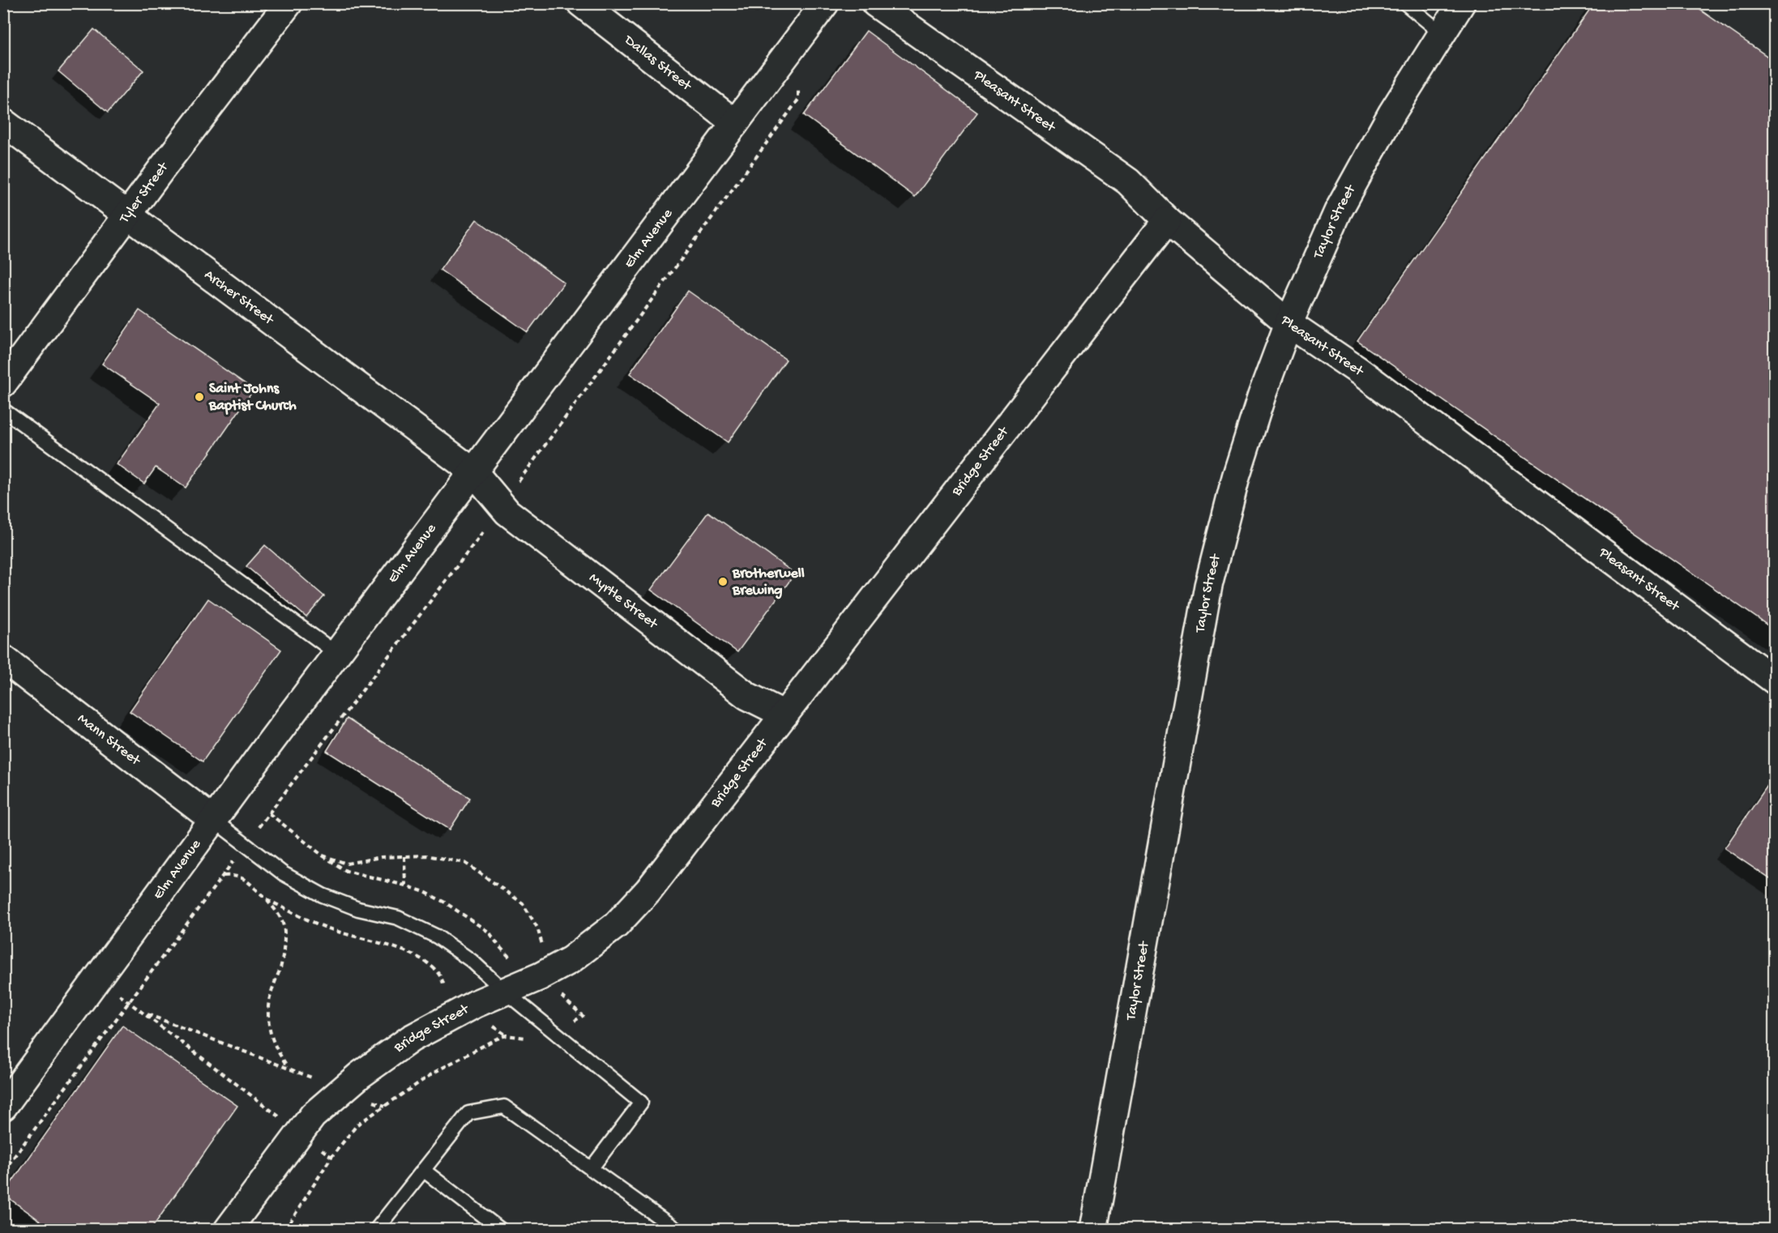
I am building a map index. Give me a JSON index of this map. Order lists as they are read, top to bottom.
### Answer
{
  "streets": {
    "street": [
      "Dallas Street",
      "Pleasant Street",
      "Tyler Street",
      "Taylor Street",
      "Elm Avenue",
      "Archer Street",
      "Bridge Street",
      "Myrtle Street",
      "Mann Street"
    ]
  },
  "crossings": [
    ["Dallas Street", "Elm Avenue"],
    ["Pleasant Street", "Taylor Street"],
    ["Pleasant Street", "Bridge Street"],
    ["Tyler Street", "Archer Street"],
    ["Elm Avenue", "Archer Street"],
    ["Elm Avenue", "Myrtle Street"],
    ["Elm Avenue", "Mann Street"],
    ["Archer Street", "Myrtle Street"],
    ["Bridge Street", "Myrtle Street"]
  ],
  "places": ["Saint Johns Baptist Church", "Brotherwell Brewing"]
}
